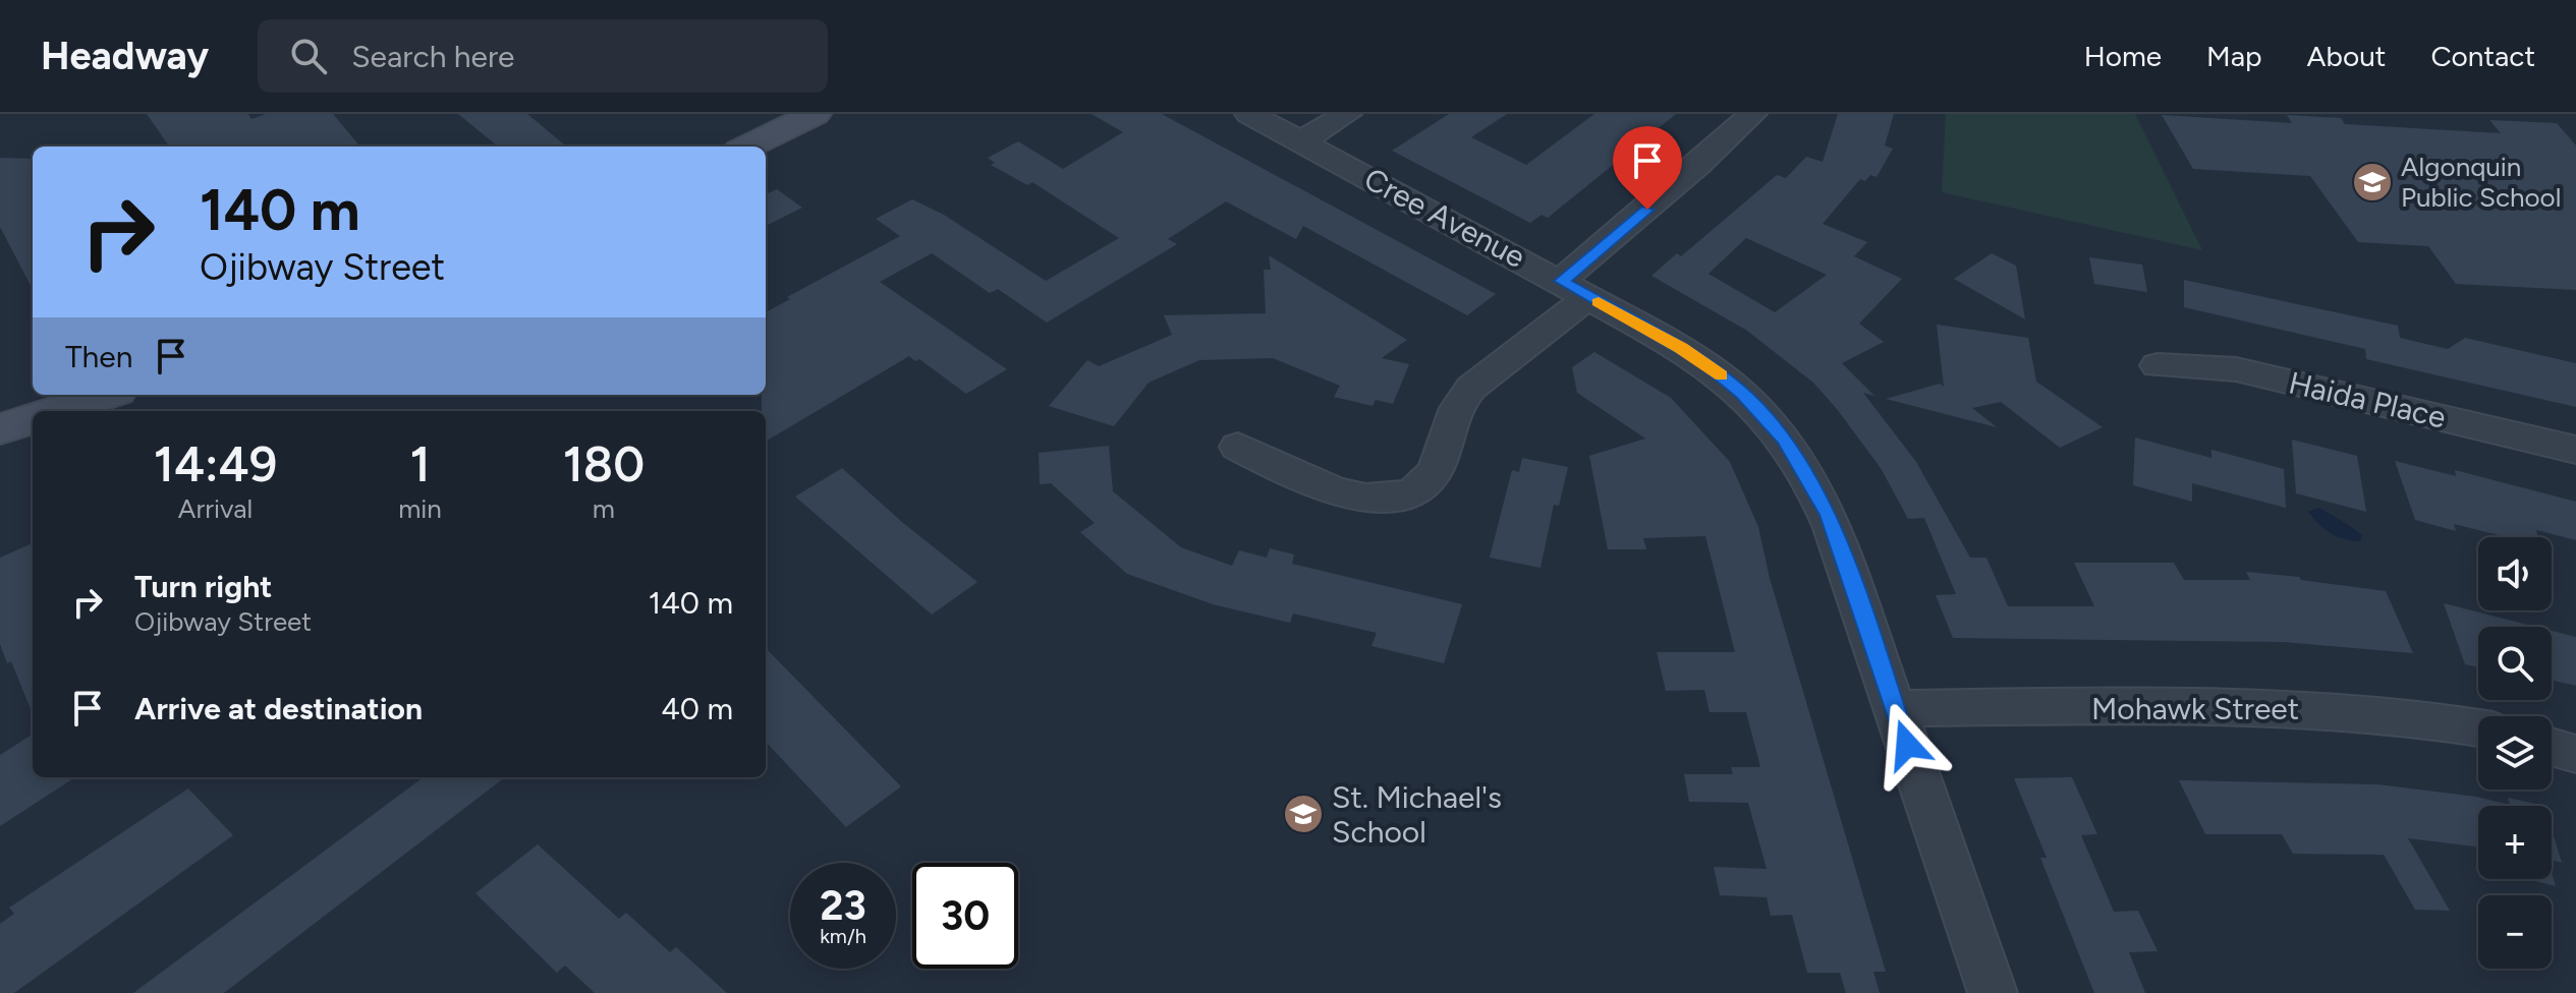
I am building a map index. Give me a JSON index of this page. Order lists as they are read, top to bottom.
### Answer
{
  "streets": {
    "street": ["Cree Avenue", "Haida Place", "Mohawk Street"]
  },
  "crossings": [
    ["Cree Avenue", "Mohawk Street"]
  ],
  "places": {
    "school or university": ["Algonquin Public School", "St. Michael's School"]
  },
  "page": {
    "header": "Headway",
    "search": "Search here",
    "nav": [
      "Home",
      "Map",
      "About",
      "Contact"
    ],
    "turn": ["140 m", "Ojibway Street"],
    "then": "Then",
    "eta": [
      "14:49",
      "Arrival",
      "1",
      "min",
      "180",
      "m"
    ],
    "map_buttons": ["+", "−"],
    "list": [
      {
        "name": "Turn right",
        "note": "Ojibway Street",
        "value": "140 m"
      },
      {
        "name": "Arrive at destination",
        "value": "40 m"
      }
    ],
    "speed": "23 km/h",
    "limit": "30"
  }
}
